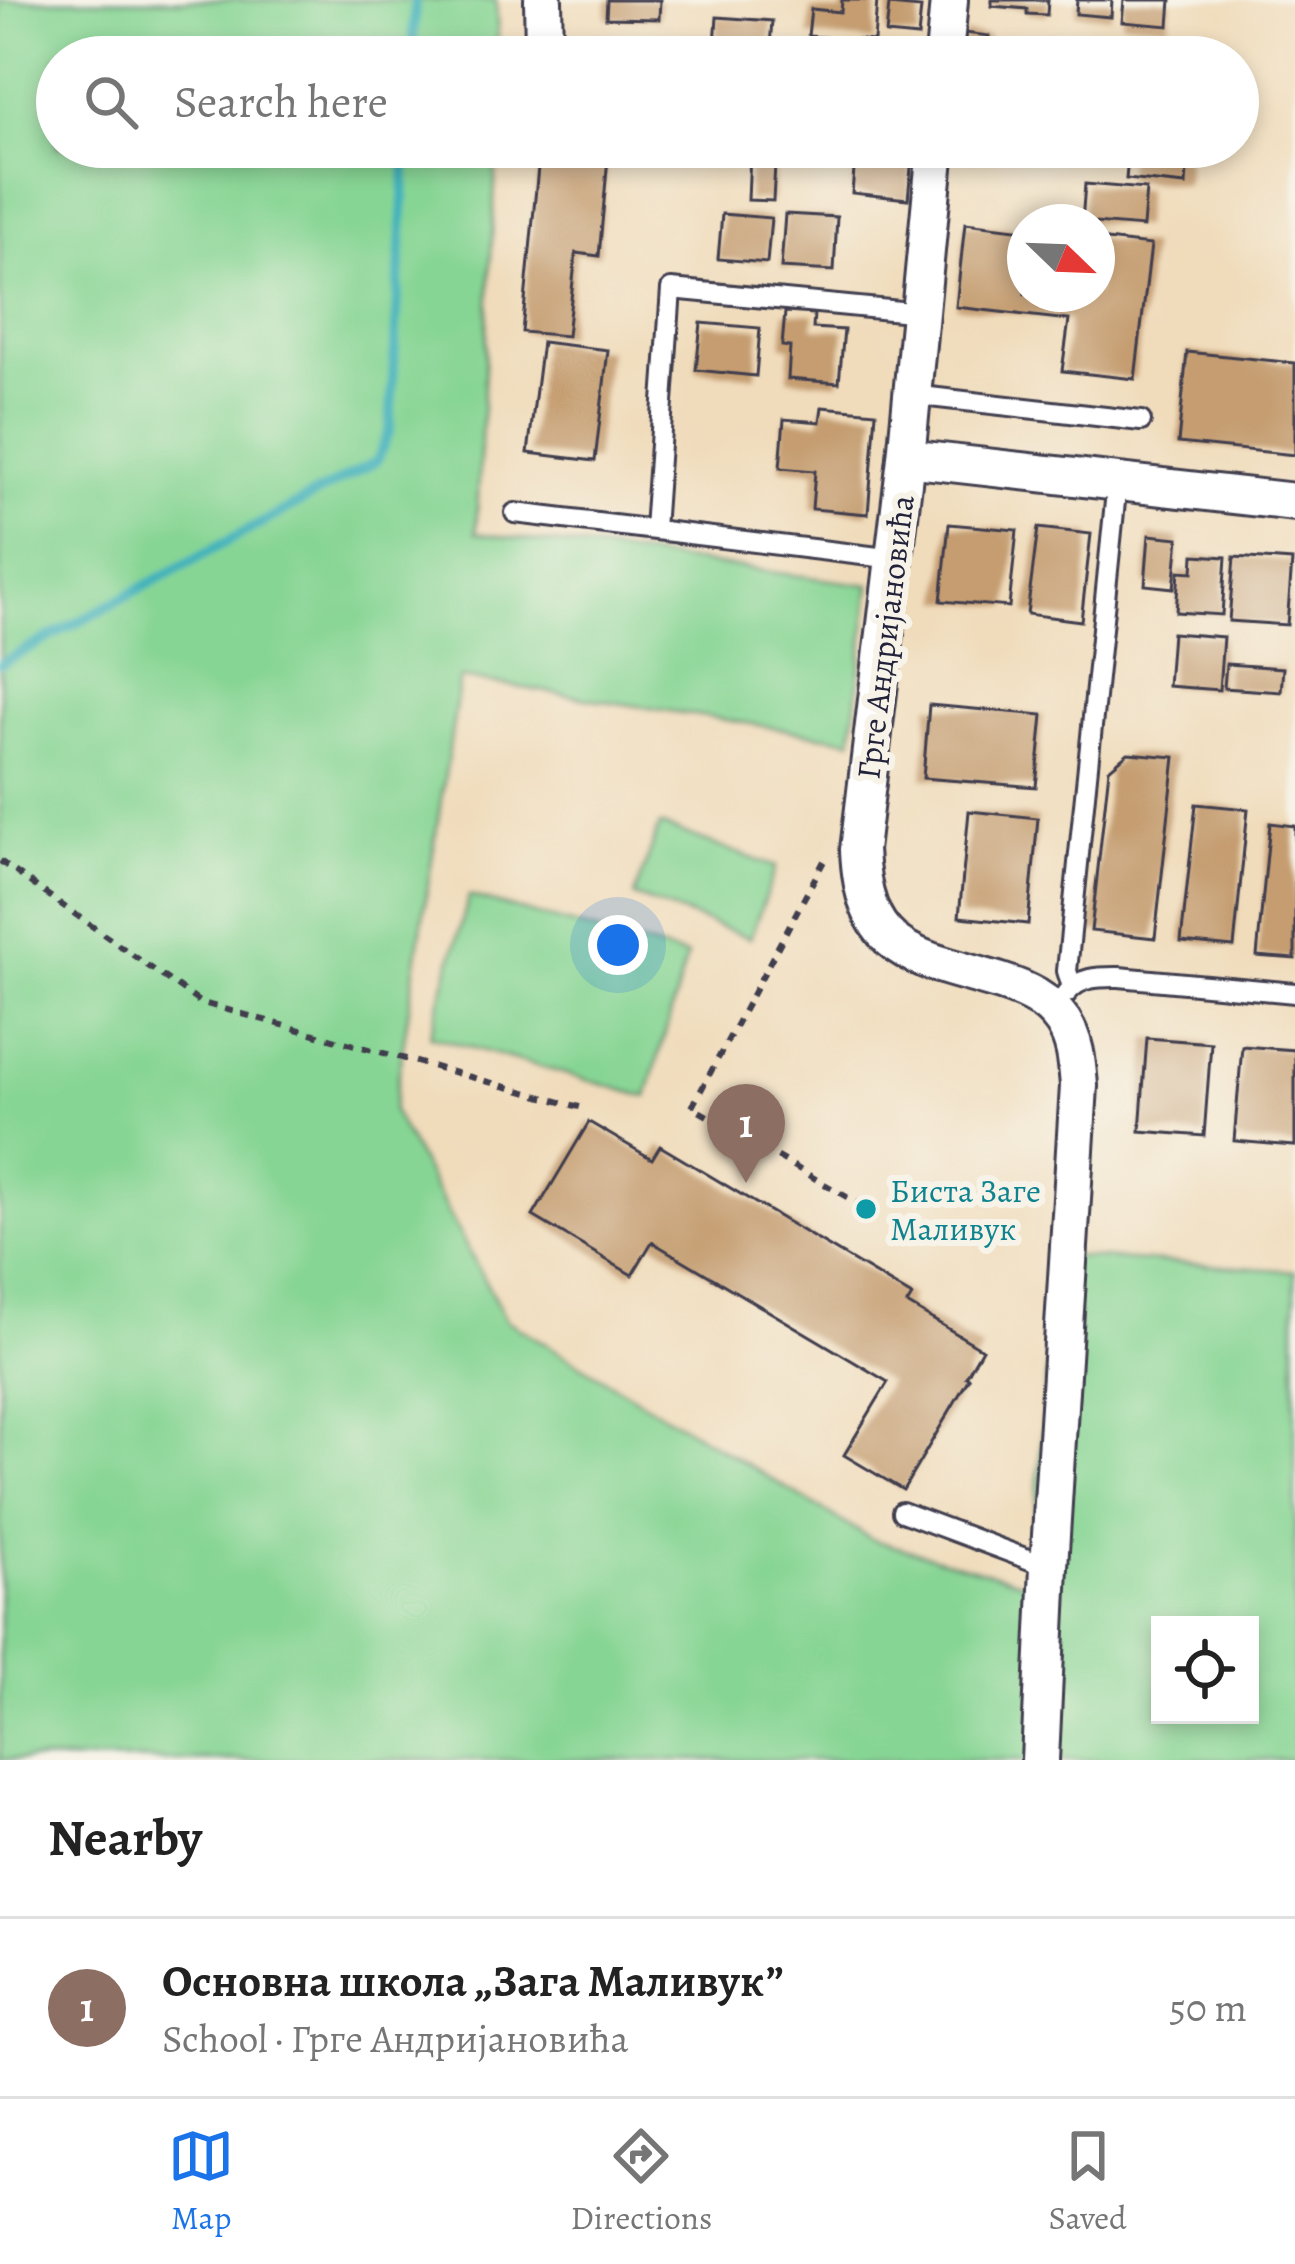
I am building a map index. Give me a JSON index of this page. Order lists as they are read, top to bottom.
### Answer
{
  "streets": {
    "street": ["Грге Андријановића"]
  },
  "places": ["Биста Заге Маливук"],
  "north": "bottom right",
  "page": {
    "search": "Search here",
    "pins": "1",
    "heading": "Nearby",
    "list": [
      {
        "mark": "1",
        "name": "Основна школа „Зага Маливук”",
        "note": "School · Грге Андријановића",
        "value": "50 m"
      }
    ],
    "nav": ["Map", "Directions", "Saved"]
  }
}
